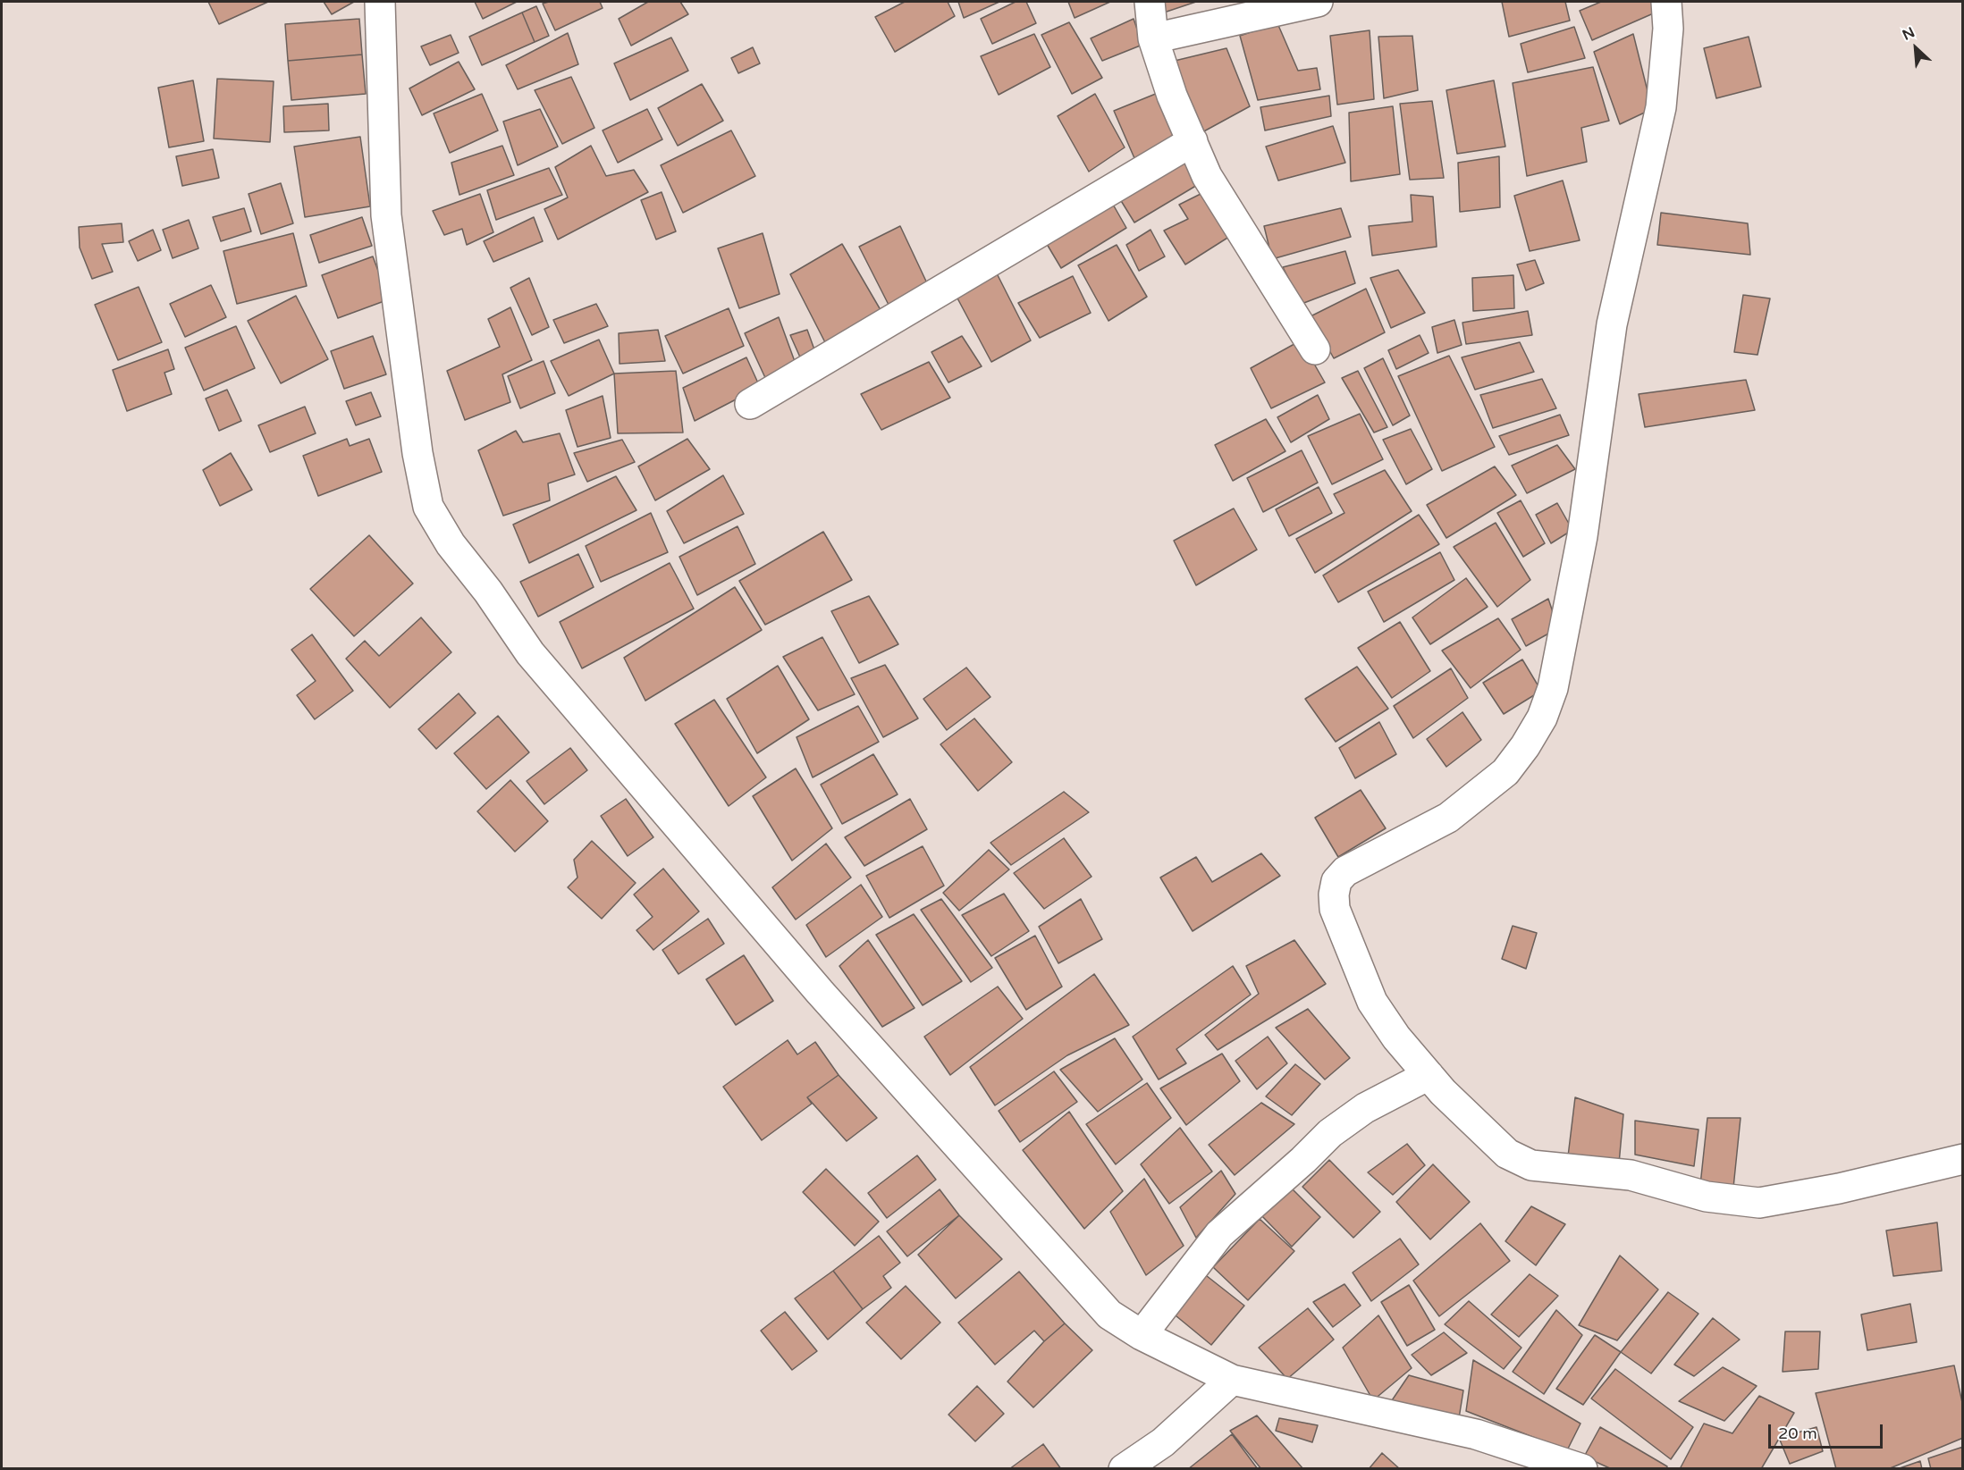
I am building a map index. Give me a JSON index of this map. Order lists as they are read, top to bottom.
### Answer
{
  "scale_bar": "20 m",
  "north": "top left"
}
